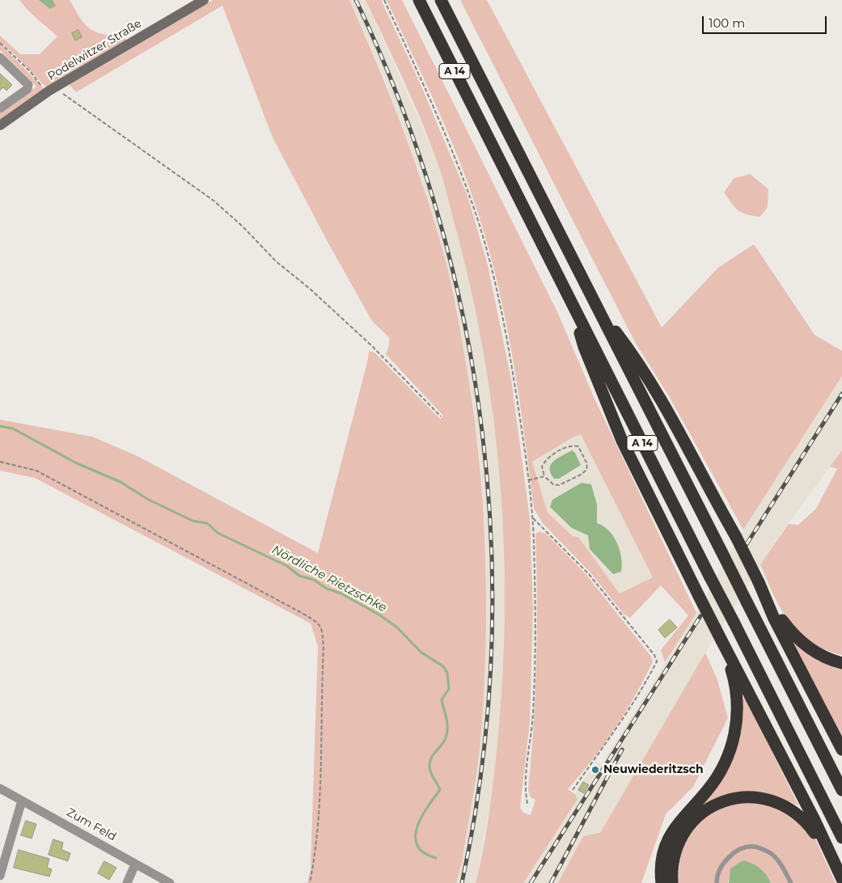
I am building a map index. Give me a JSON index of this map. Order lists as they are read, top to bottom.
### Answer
{
  "streets": {
    "highway": ["A 14"],
    "street": ["Podelwitzer Straße", "Zum Feld"]
  },
  "water": ["Nördliche Rietzschke"],
  "places": ["Neuwiederitzsch"],
  "scale_bar": "100 m"
}
